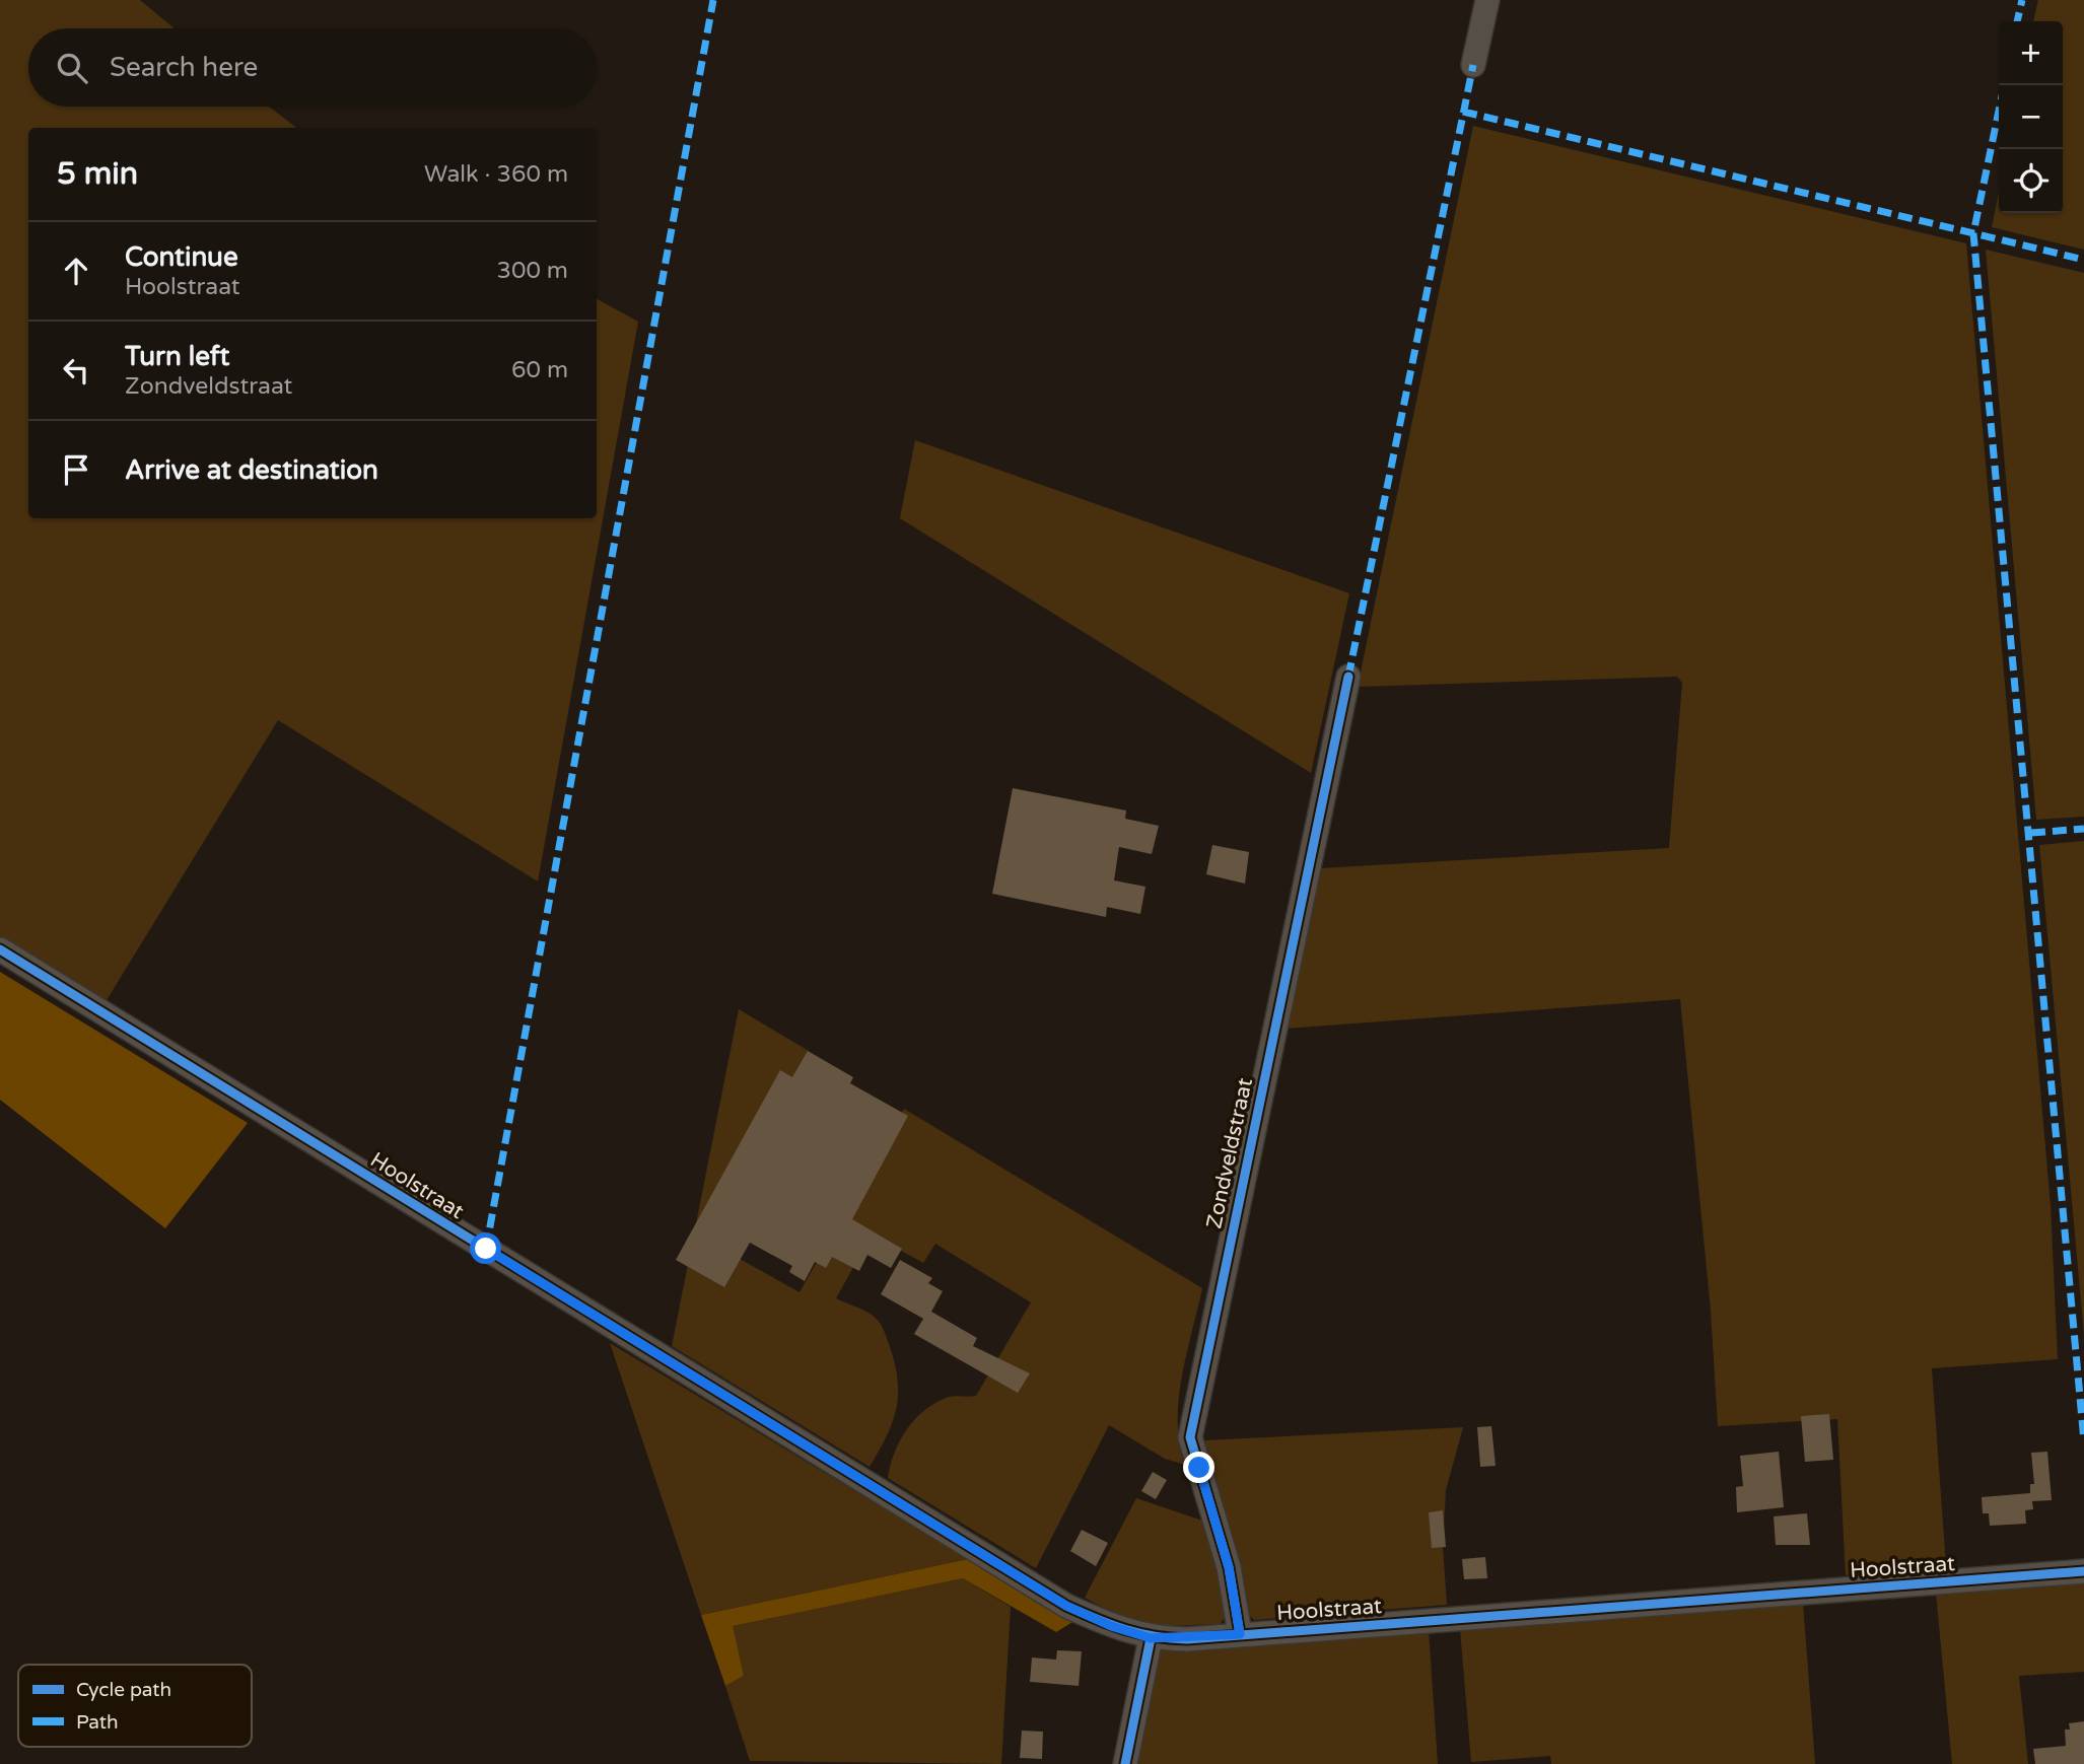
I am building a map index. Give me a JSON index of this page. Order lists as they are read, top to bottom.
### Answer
{
  "streets": {
    "street": ["Zondveldstraat", "Hoolstraat"]
  },
  "crossings": [
    ["Zondveldstraat", "Hoolstraat"]
  ],
  "legend": ["Cycle path", "Path"],
  "page": {
    "map_buttons": ["+", "−"],
    "search": "Search here",
    "heading": ["5 min", "Walk · 360 m"],
    "list": [
      ["Continue", "Hoolstraat", "300 m"],
      ["Turn left", "Zondveldstraat", "60 m"],
      "Arrive at destination"
    ]
  }
}
